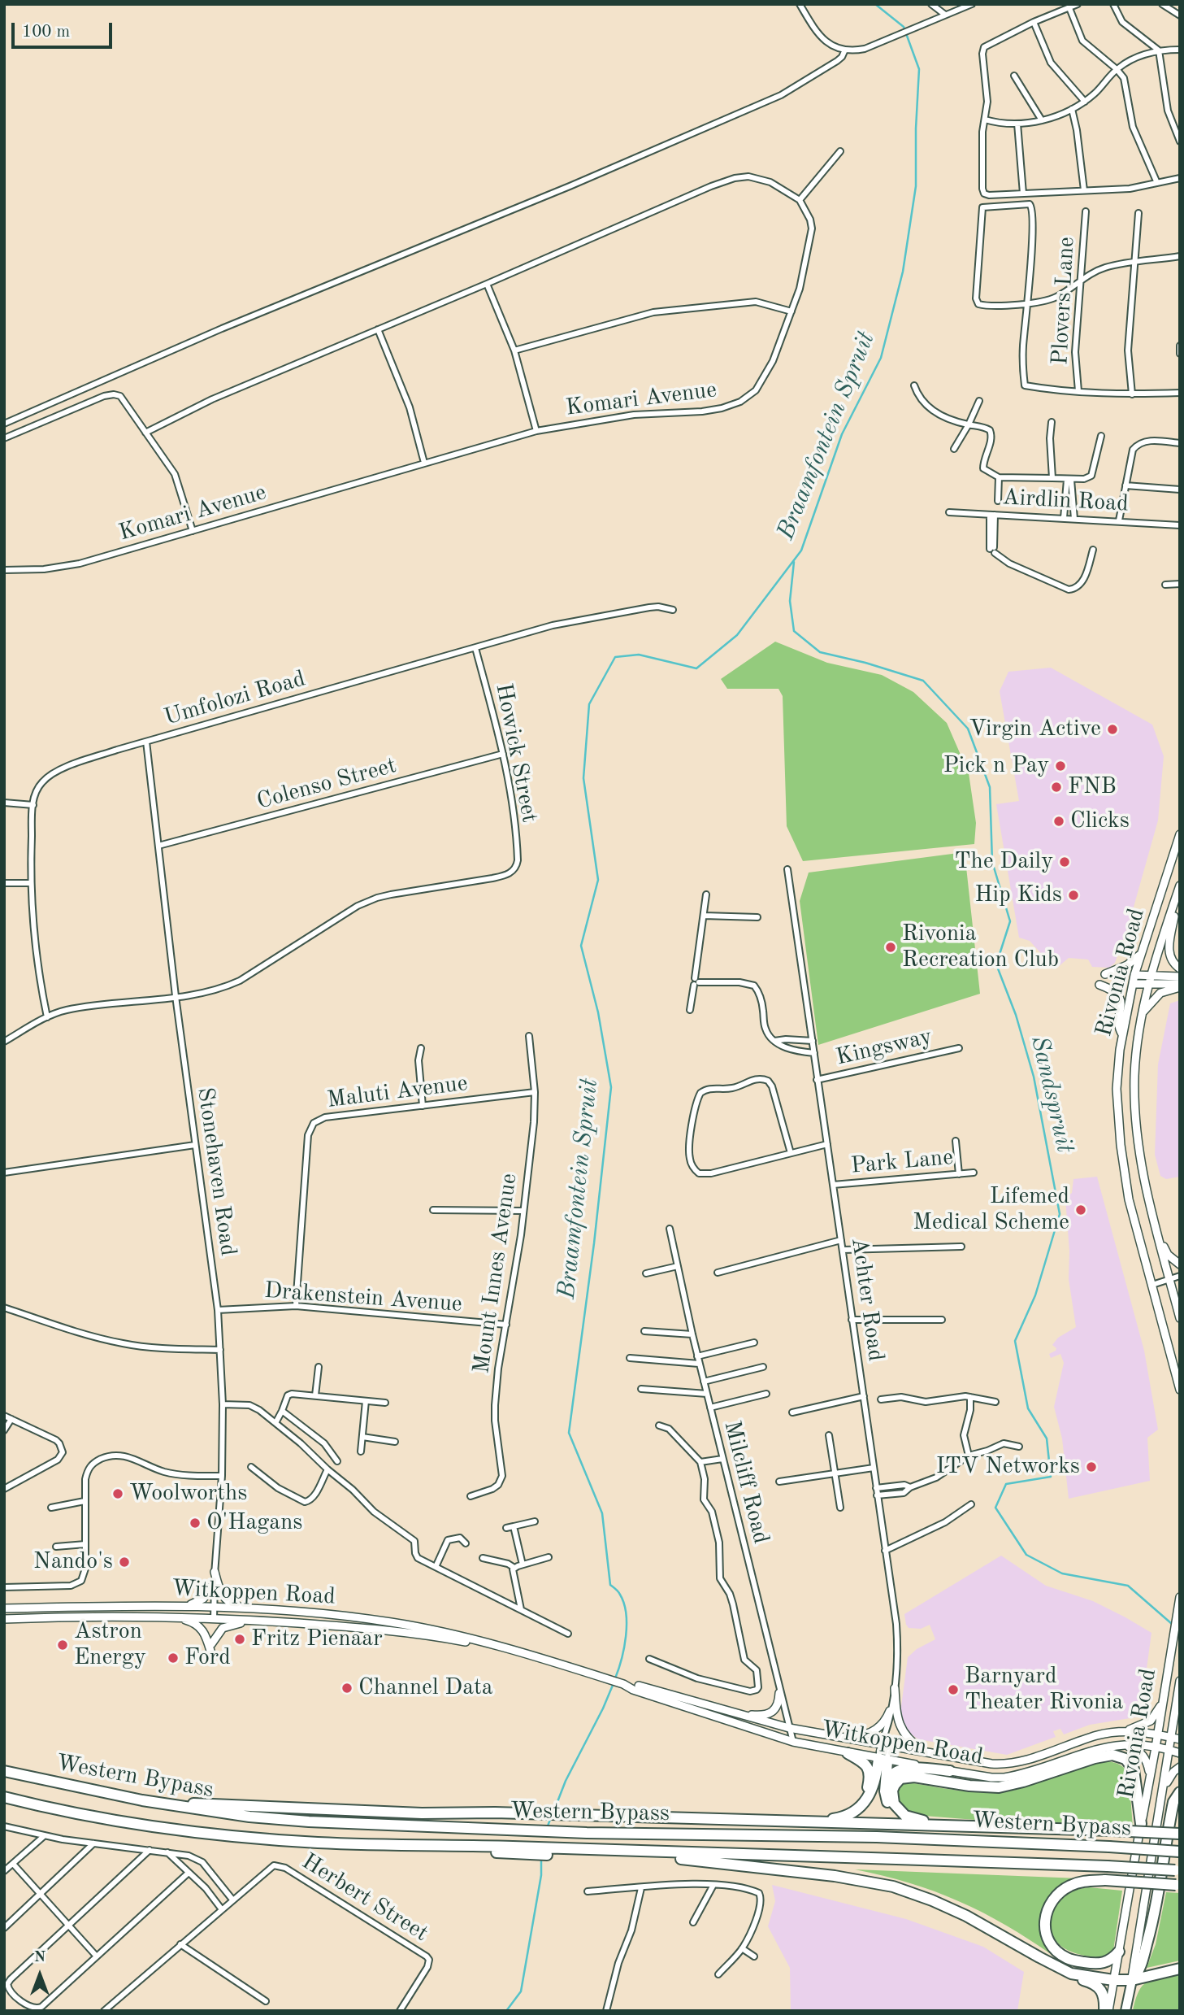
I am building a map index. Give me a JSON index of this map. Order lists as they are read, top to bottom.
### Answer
{
  "streets": {
    "highway": ["Western Bypass"],
    "main road": ["Rivonia Road", "Witkoppen Road"],
    "street": [
      "Plovers Lane",
      "Komari Avenue",
      "Airdlin Road",
      "Umfolozi Road",
      "Howick Street",
      "Colenso Street",
      "Kingsway",
      "Maluti Avenue",
      "Park Lane",
      "Stonehaven Road",
      "Mount Innes Avenue",
      "Drakenstein Avenue",
      "Achter Road",
      "Milcliff Road",
      "Herbert Street"
    ]
  },
  "crossings": [
    ["Umfolozi Road", "Howick Street"],
    ["Umfolozi Road", "Stonehaven Road"],
    ["Howick Street", "Colenso Street"],
    ["Howick Street", "Stonehaven Road"],
    ["Colenso Street", "Stonehaven Road"],
    ["Rivonia Road", "Witkoppen Road"],
    ["Kingsway", "Achter Road"],
    ["Maluti Avenue", "Mount Innes Avenue"],
    ["Maluti Avenue", "Drakenstein Avenue"],
    ["Park Lane", "Achter Road"],
    ["Stonehaven Road", "Drakenstein Avenue"],
    ["Stonehaven Road", "Witkoppen Road"],
    ["Mount Innes Avenue", "Drakenstein Avenue"],
    ["Achter Road", "Witkoppen Road"],
    ["Milcliff Road", "Witkoppen Road"]
  ],
  "water": ["Braamfontein Spruit", "Sandspruit"],
  "places": [
    "Virgin Active",
    "Pick n Pay",
    "FNB",
    "Clicks",
    "The Daily",
    "Hip Kids",
    "Rivonia Recreation Club",
    "Lifemed Medical Scheme",
    "ITV Networks",
    "Woolworths",
    "O'Hagans",
    "Nando's",
    "Fritz Pienaar",
    "Astron Energy",
    "Ford",
    "Channel Data",
    "Barnyard Theater Rivonia"
  ],
  "scale_bar": "100 m",
  "north": "top"
}
